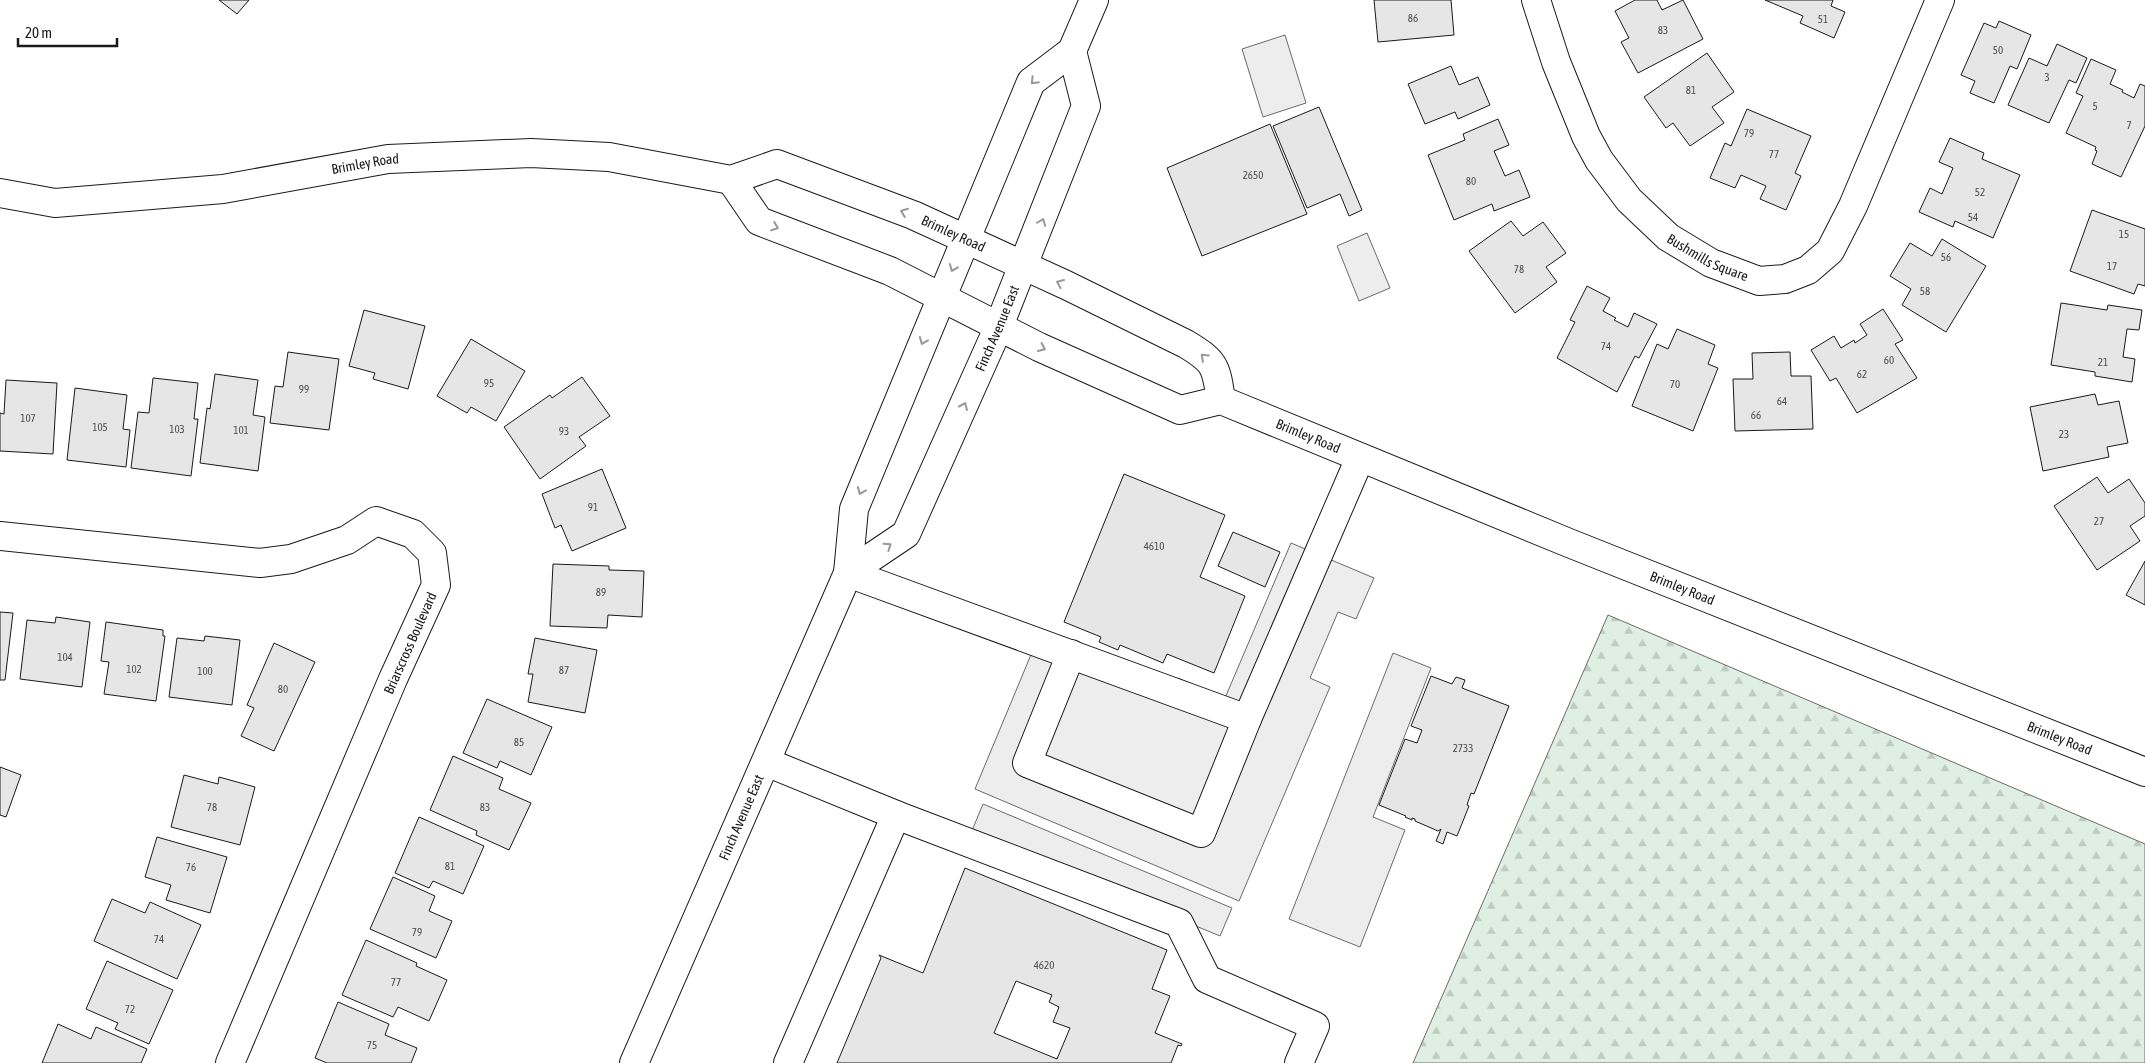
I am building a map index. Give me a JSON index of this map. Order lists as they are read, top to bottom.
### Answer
{
  "streets": {
    "main road": [
      "Brimley Road",
      "Bushmills Square",
      "Finch Avenue East",
      "Briarscross Boulevard"
    ]
  },
  "crossings": [
    ["Brimley Road", "Finch Avenue East"]
  ],
  "house_numbers": [
    "86",
    "51",
    "83",
    "50",
    "3",
    "81",
    "5",
    "7",
    "79",
    "77",
    "2650",
    "80",
    "52",
    "54",
    "15",
    "56",
    "17",
    "78",
    "58",
    "74",
    "60",
    "21",
    "62",
    "95",
    "70",
    "99",
    "64",
    "66",
    "107",
    "105",
    "103",
    "101",
    "93",
    "23",
    "91",
    "27",
    "4610",
    "89",
    "104",
    "102",
    "87",
    "100",
    "80",
    "85",
    "2733",
    "78",
    "83",
    "81",
    "76",
    "79",
    "74",
    "4620",
    "77",
    "72",
    "75"
  ],
  "scale_bar": "20 m"
}
